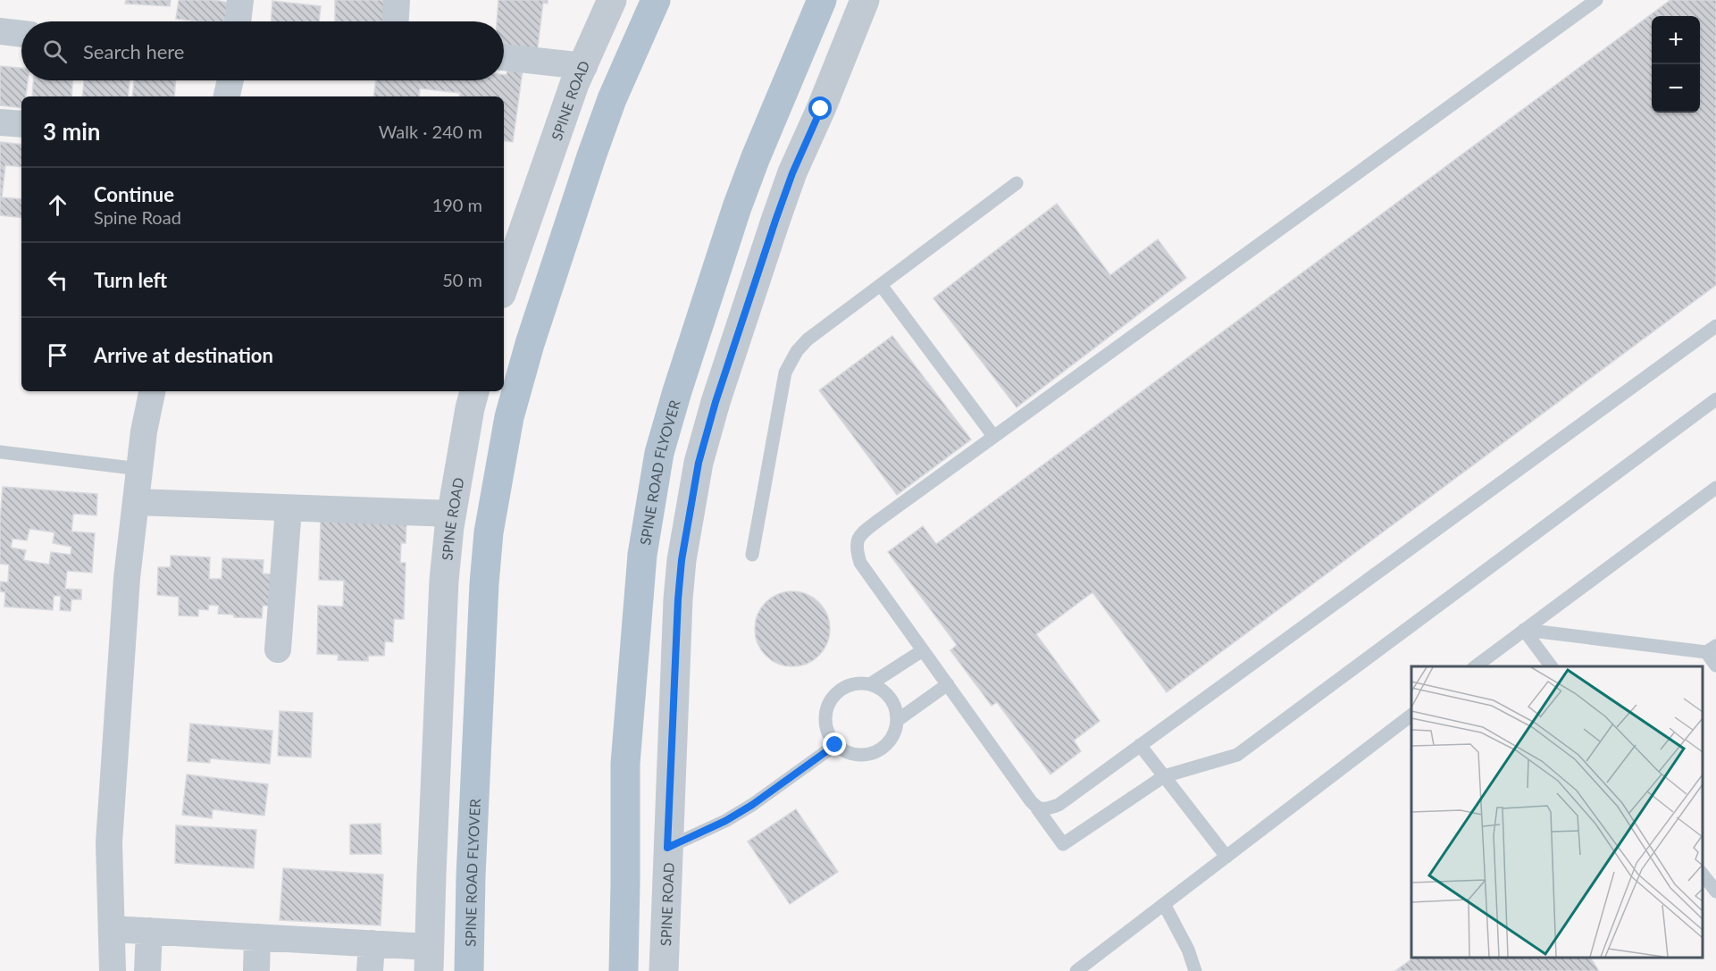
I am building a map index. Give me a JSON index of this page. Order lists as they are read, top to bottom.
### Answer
{
  "streets": {
    "main road": ["SPINE ROAD FLYOVER"],
    "street": ["SPINE ROAD"]
  },
  "page": {
    "map_buttons": ["+", "−"],
    "search": "Search here",
    "heading": ["3 min", "Walk · 240 m"],
    "list": [
      ["Continue", "Spine Road", "190 m"],
      ["Turn left", "50 m"],
      "Arrive at destination"
    ]
  }
}
